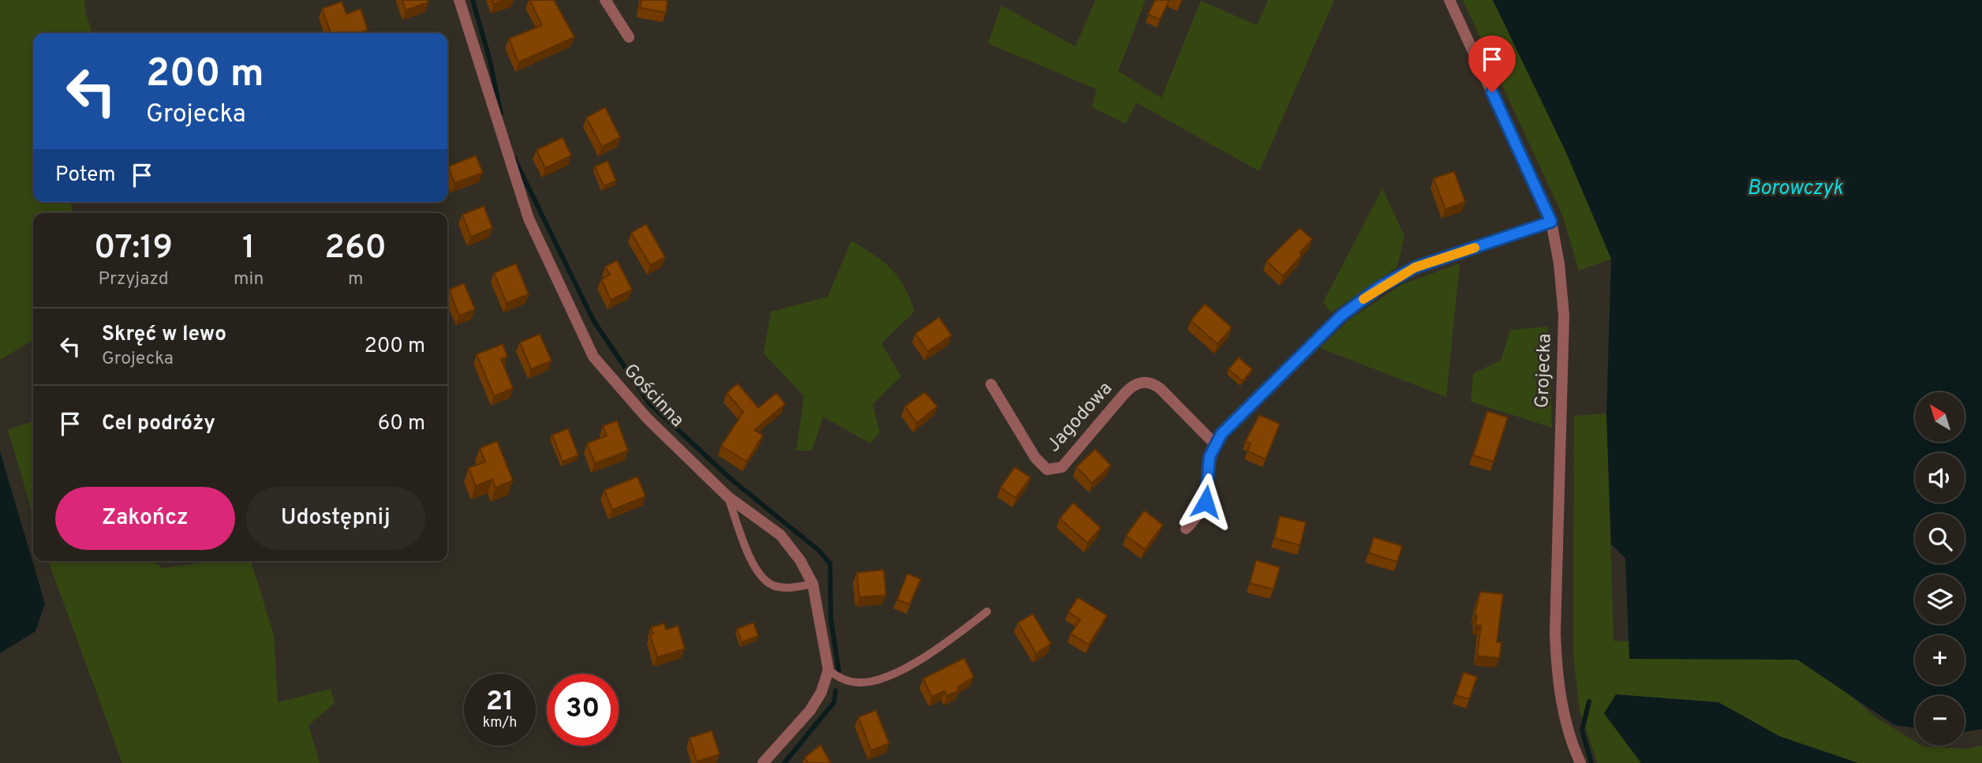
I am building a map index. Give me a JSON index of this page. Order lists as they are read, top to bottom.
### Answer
{
  "streets": {
    "street": ["Grojecka", "Gościnna", "Jagodowa"]
  },
  "water": ["Borowczyk"],
  "north": "top left",
  "page": {
    "turn": ["200 m", "Grojecka"],
    "then": "Potem",
    "eta": [
      "07:19",
      "Przyjazd",
      "1",
      "min",
      "260",
      "m"
    ],
    "list": [
      {
        "name": "Skręć w lewo",
        "note": "Grojecka",
        "value": "200 m"
      },
      {
        "name": "Cel podróży",
        "value": "60 m"
      }
    ],
    "map_buttons": ["+", "−"],
    "buttons": ["Zakończ", "Udostępnij"],
    "speed": "21 km/h",
    "limit": "30"
  }
}
